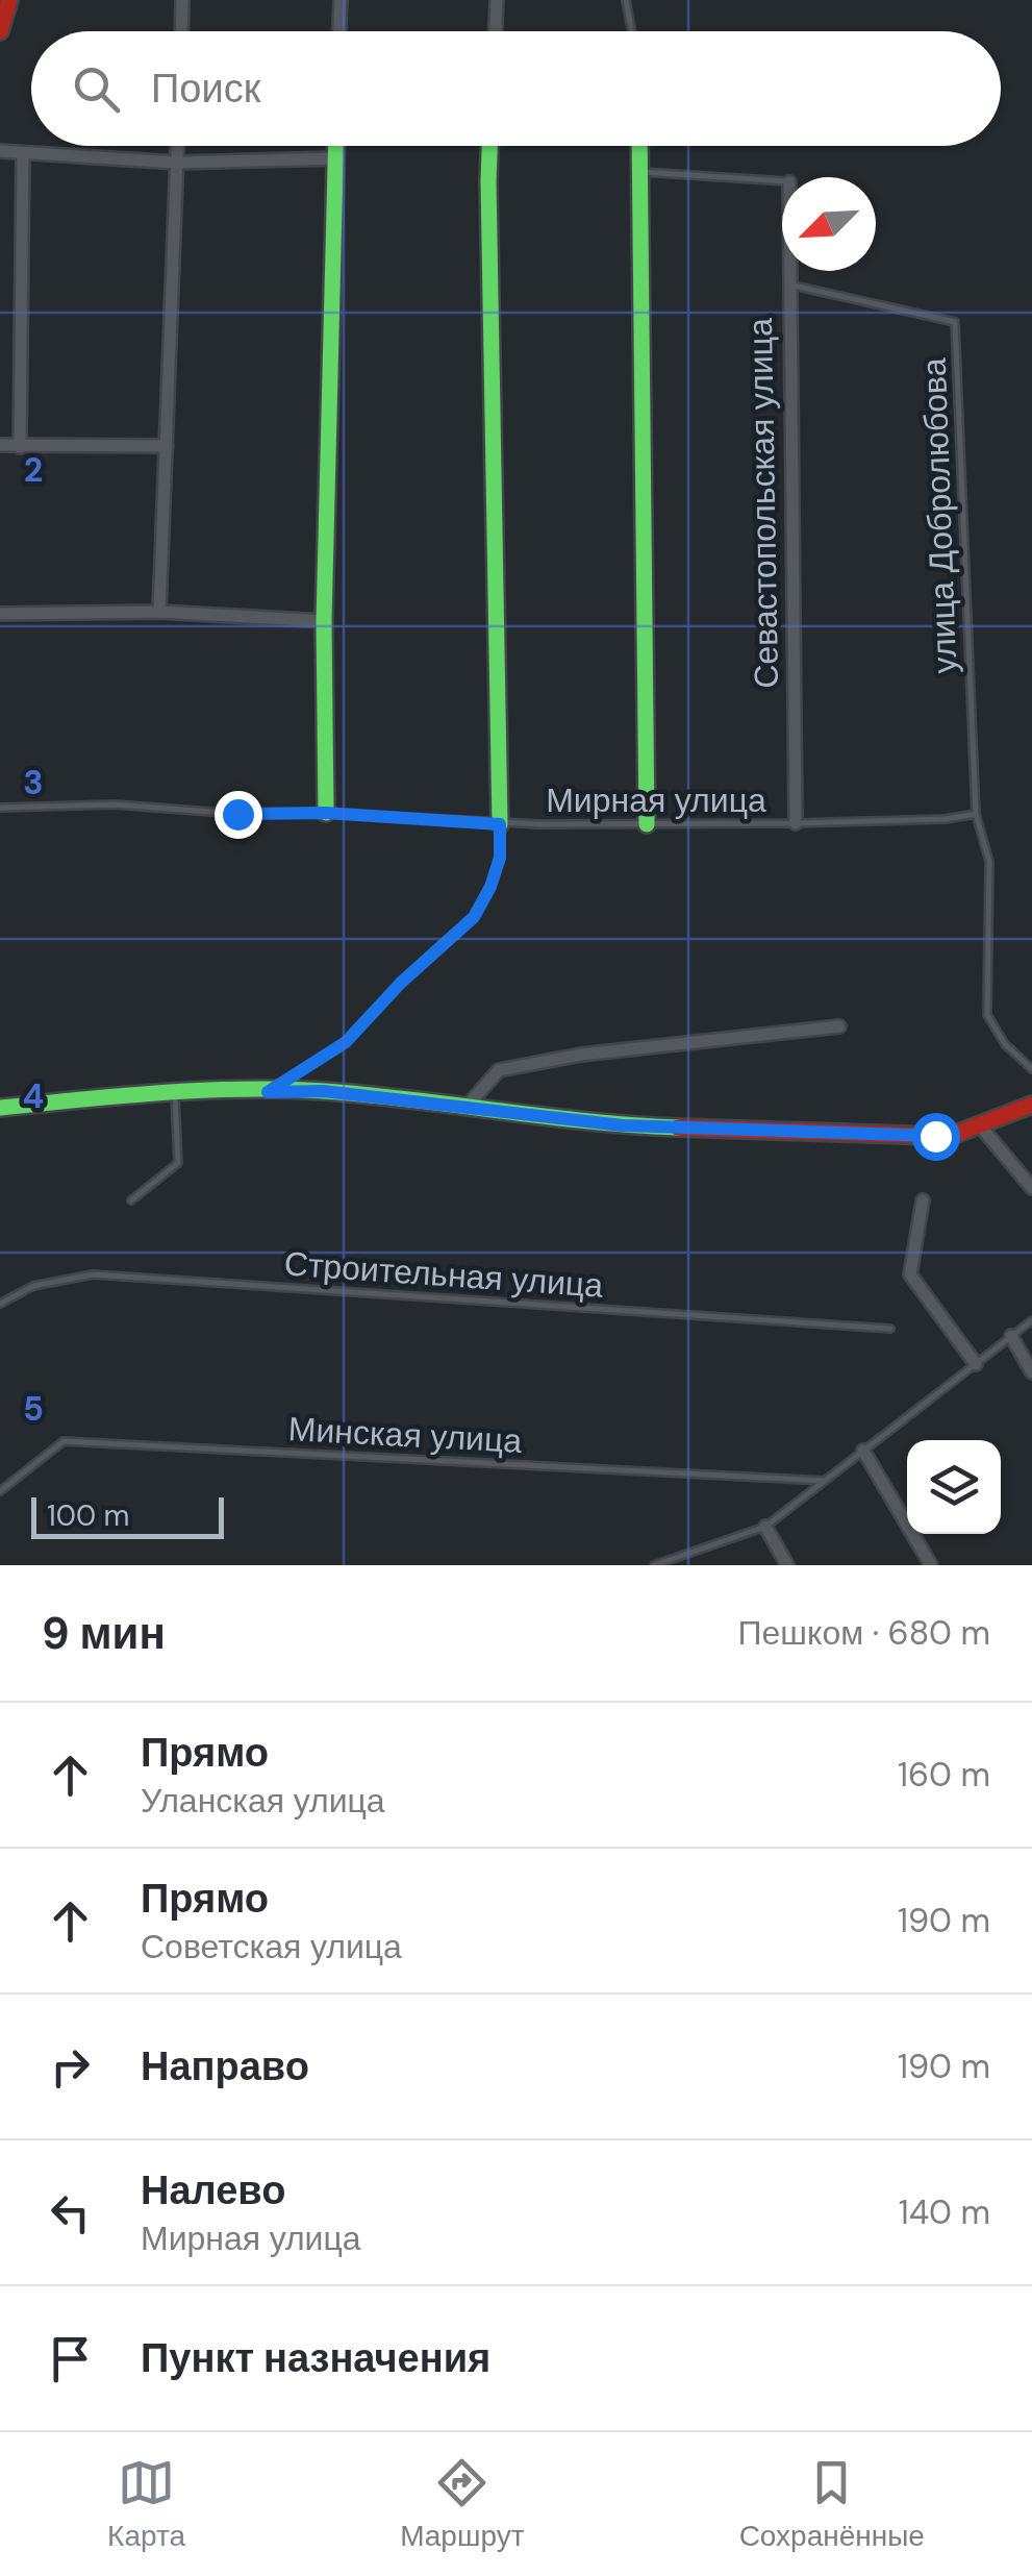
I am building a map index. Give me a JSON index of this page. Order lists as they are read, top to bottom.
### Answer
{
  "streets": {
    "street": ["Севастопольская улица"],
    "lane": [
      "улица Добролюбова",
      "Мирная улица",
      "Строительная улица",
      "Минская улица"
    ]
  },
  "crossings": [
    ["Севастопольская улица", "улица Добролюбова"],
    ["Севастопольская улица", "Мирная улица"],
    ["улица Добролюбова", "Мирная улица"]
  ],
  "scale_bar": "100 m",
  "north": "bottom left",
  "page": {
    "search": "Поиск",
    "scale": "100 m",
    "heading": ["9 мин", "Пешком · 680 m"],
    "list": [
      ["Прямо", "Уланская улица", "160 m"],
      ["Прямо", "Советская улица", "190 m"],
      ["Направо", "190 m"],
      ["Налево", "Мирная улица", "140 m"],
      "Пункт назначения"
    ],
    "nav": ["Карта", "Маршрут", "Сохранённые"]
  },
  "grid": {
    "rows": [
      "2",
      "3",
      "4",
      "5"
    ]
  }
}
